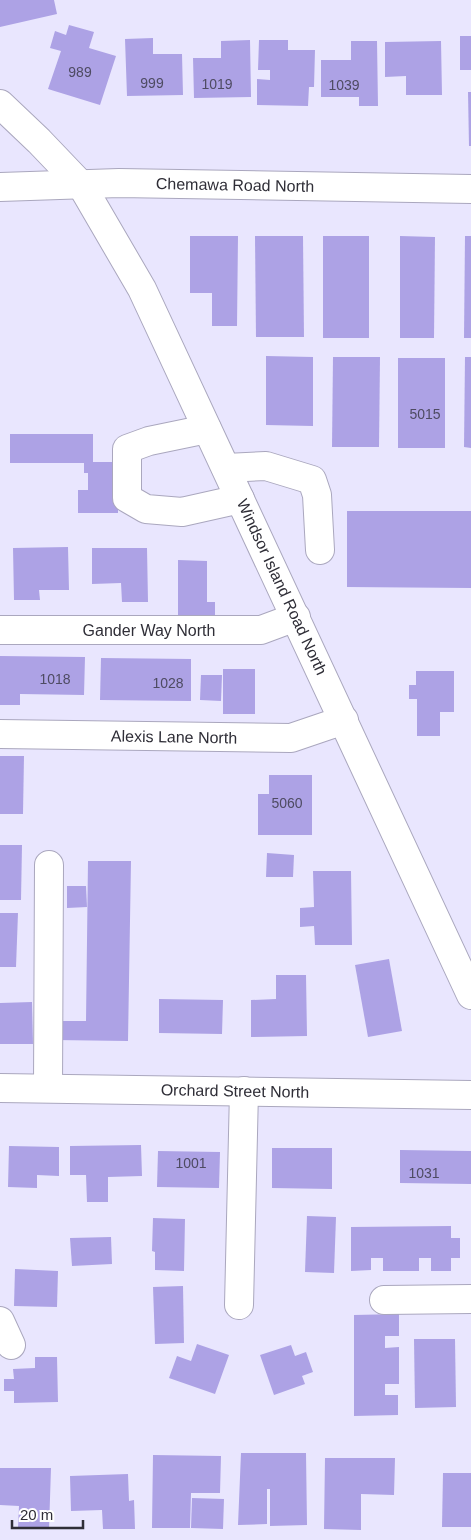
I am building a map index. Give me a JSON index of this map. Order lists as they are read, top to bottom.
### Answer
{
  "streets": {
    "street": [
      "Chemawa Road North",
      "Windsor Island Road North",
      "Gander Way North",
      "Alexis Lane North",
      "Orchard Street North"
    ]
  },
  "crossings": [
    ["Chemawa Road North", "Windsor Island Road North"],
    ["Windsor Island Road North", "Gander Way North"],
    ["Windsor Island Road North", "Alexis Lane North"]
  ],
  "house_numbers": [
    "989",
    "999",
    "1019",
    "1039",
    "5015",
    "1018",
    "1028",
    "5060",
    "1001",
    "1031"
  ],
  "scale_bar": "20 m"
}
